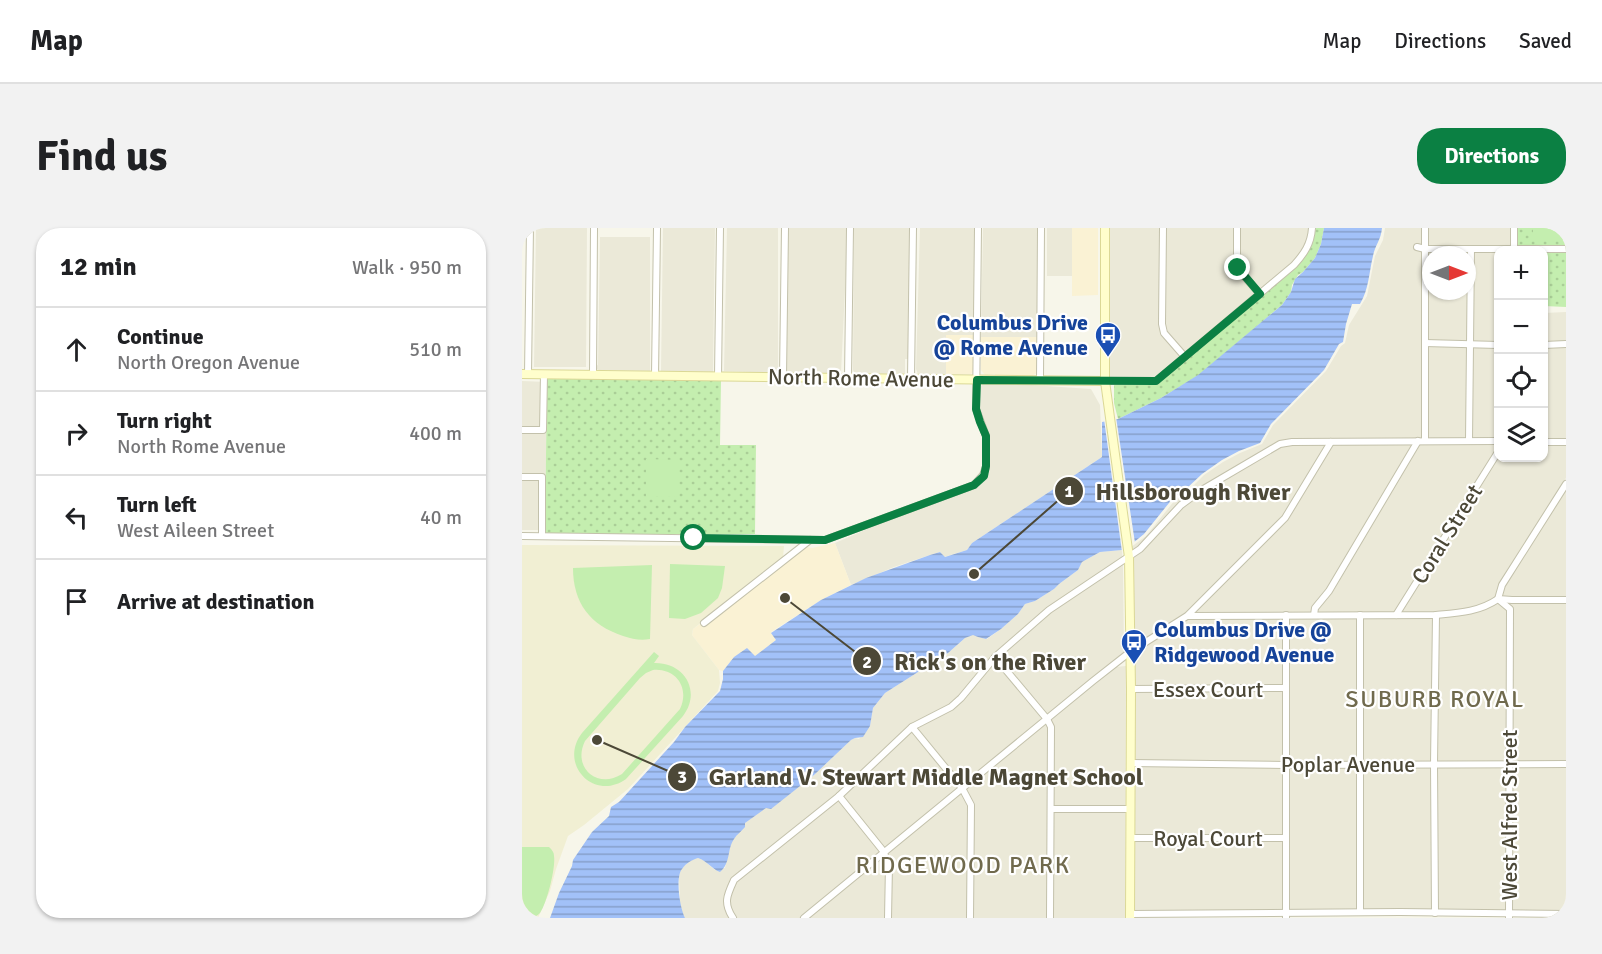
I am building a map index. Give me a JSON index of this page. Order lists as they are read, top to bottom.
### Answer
{
  "streets": {
    "main road": ["North Rome Avenue"],
    "street": [
      "Coral Street",
      "Essex Court",
      "Poplar Avenue",
      "West Alfred Street",
      "Royal Court"
    ]
  },
  "crossings": [
    ["Poplar Avenue", "West Alfred Street"]
  ],
  "districts": ["SUBURB ROYAL", "RIDGEWOOD PARK"],
  "places": {
    "bus stop": ["Columbus Drive @ Rome Avenue", "Columbus Drive @ Ridgewood Avenue"],
    "other": ["Hillsborough River", "Rick's on the River", "Garland V. Stewart Middle Magnet School"]
  },
  "north": "right",
  "page": {
    "header": "Map",
    "nav": ["Map", "Directions", "Saved"],
    "buttons": "Directions",
    "title": "Find us",
    "heading": ["12 min", "Walk · 950 m"],
    "map_buttons": ["+", "−"],
    "list": [
      ["Continue", "North Oregon Avenue", "510 m"],
      ["Turn right", "North Rome Avenue", "400 m"],
      ["Turn left", "West Aileen Street", "40 m"],
      "Arrive at destination"
    ]
  }
}
